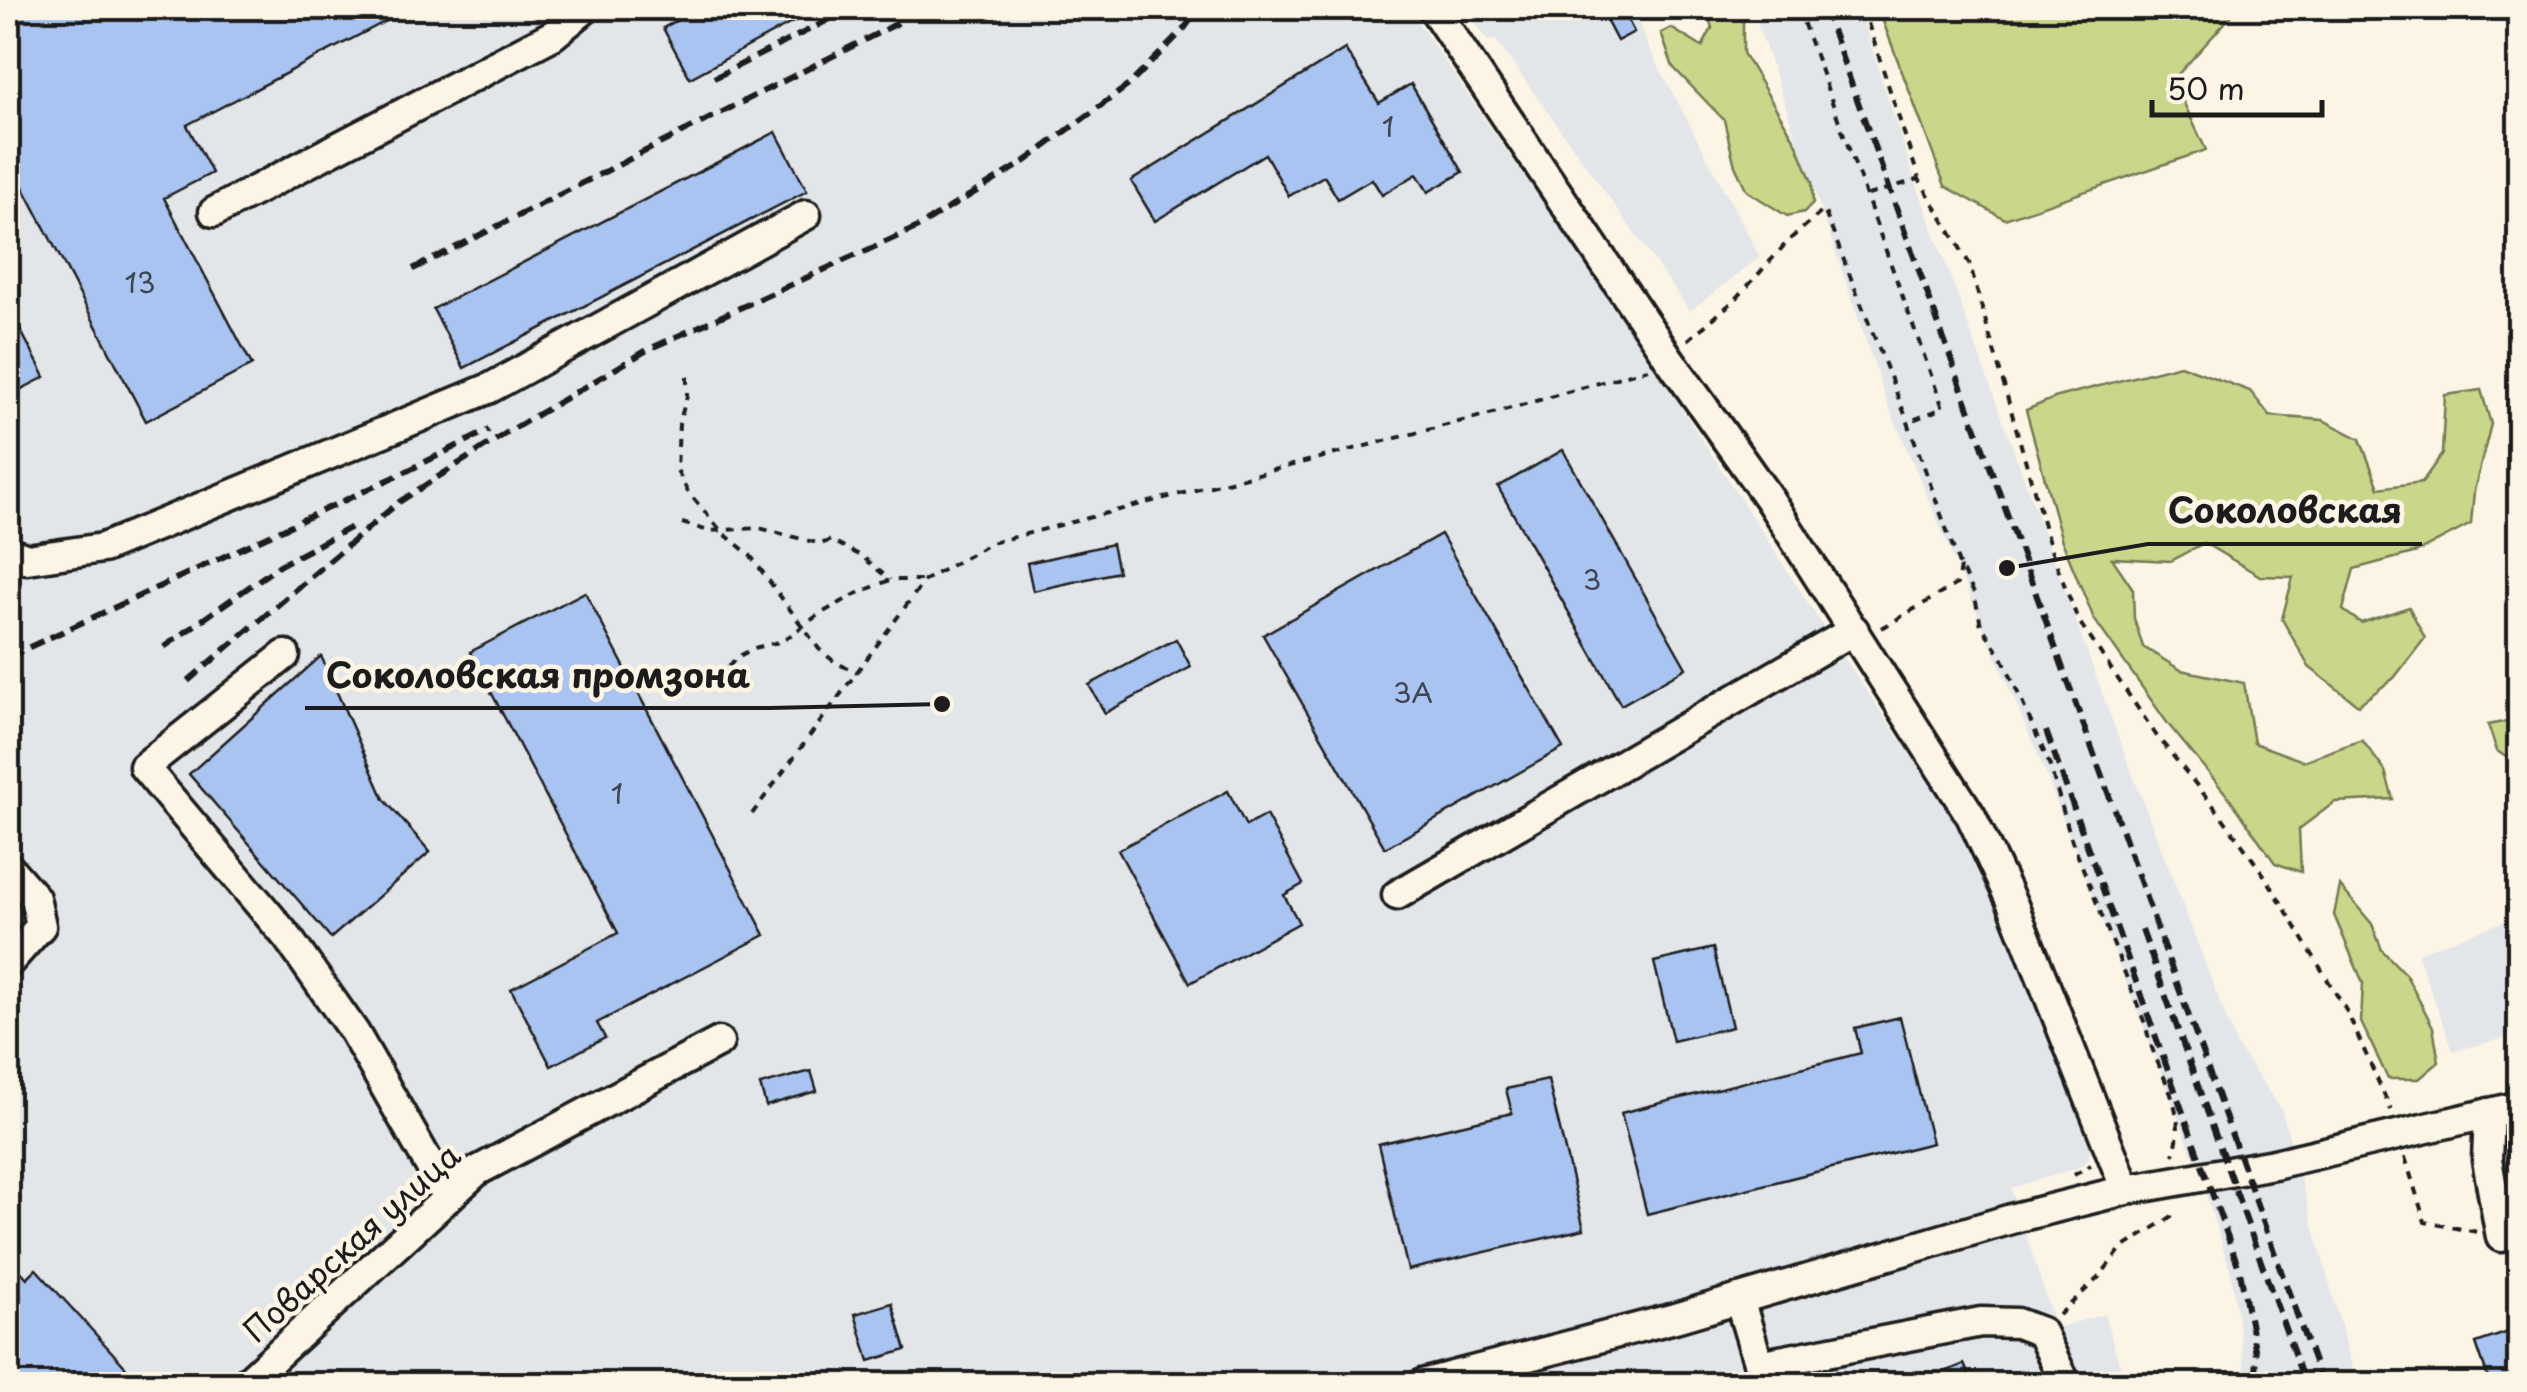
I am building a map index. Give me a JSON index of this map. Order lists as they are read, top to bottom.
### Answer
{
  "streets": {
    "street": ["Поварская улица"]
  },
  "places": ["Соколовская", "Соколовская промзона"],
  "house_numbers": [
    "1",
    "13",
    "3",
    "3А",
    "1"
  ],
  "scale_bar": "50 m"
}
